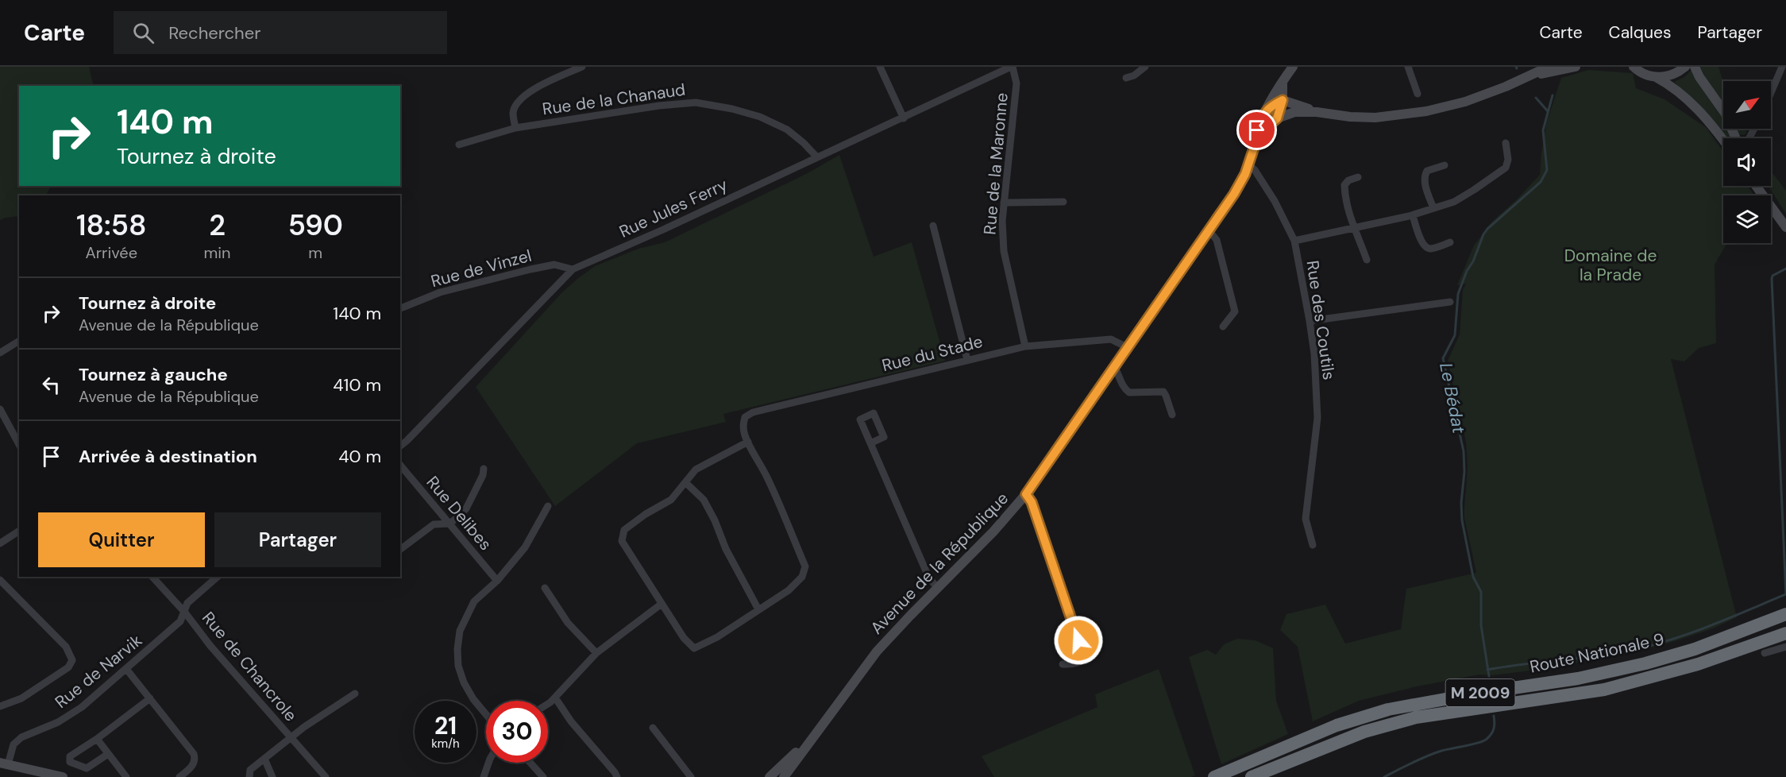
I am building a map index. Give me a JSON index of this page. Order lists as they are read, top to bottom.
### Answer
{
  "streets": {
    "highway": ["Route Nationale 9", "M 2009"],
    "street": [
      "Rue de la Chanaud",
      "Rue de la Maronne",
      "Rue Jules Ferry",
      "Rue de Vinzel",
      "Rue des Coutils",
      "Rue du Stade",
      "Rue Delibes",
      "Avenue de la République",
      "Rue de Chancrole",
      "Rue de Narvik"
    ]
  },
  "crossings": [
    ["Rue de la Chanaud", "Rue Jules Ferry"],
    ["Rue de la Maronne", "Rue Jules Ferry"],
    ["Rue de la Maronne", "Rue du Stade"],
    ["Rue Jules Ferry", "Rue de Vinzel"],
    ["Rue des Coutils", "Avenue de la République"],
    ["Rue du Stade", "Avenue de la République"],
    ["Rue de Chancrole", "Rue de Narvik"]
  ],
  "water": ["Le Bédat"],
  "parks": ["Domaine de la Prade"],
  "north": "top right",
  "page": {
    "header": "Carte",
    "search": "Rechercher",
    "nav": ["Carte", "Calques", "Partager"],
    "turn": ["140 m", "Tournez à droite"],
    "eta": [
      "18:58",
      "Arrivée",
      "2",
      "min",
      "590",
      "m"
    ],
    "list": [
      {
        "name": "Tournez à droite",
        "note": "Avenue de la République",
        "value": "140 m"
      },
      {
        "name": "Tournez à gauche",
        "note": "Avenue de la République",
        "value": "410 m"
      },
      {
        "name": "Arrivée à destination",
        "value": "40 m"
      }
    ],
    "buttons": ["Quitter", "Partager"],
    "speed": "21 km/h",
    "limit": "30"
  }
}
